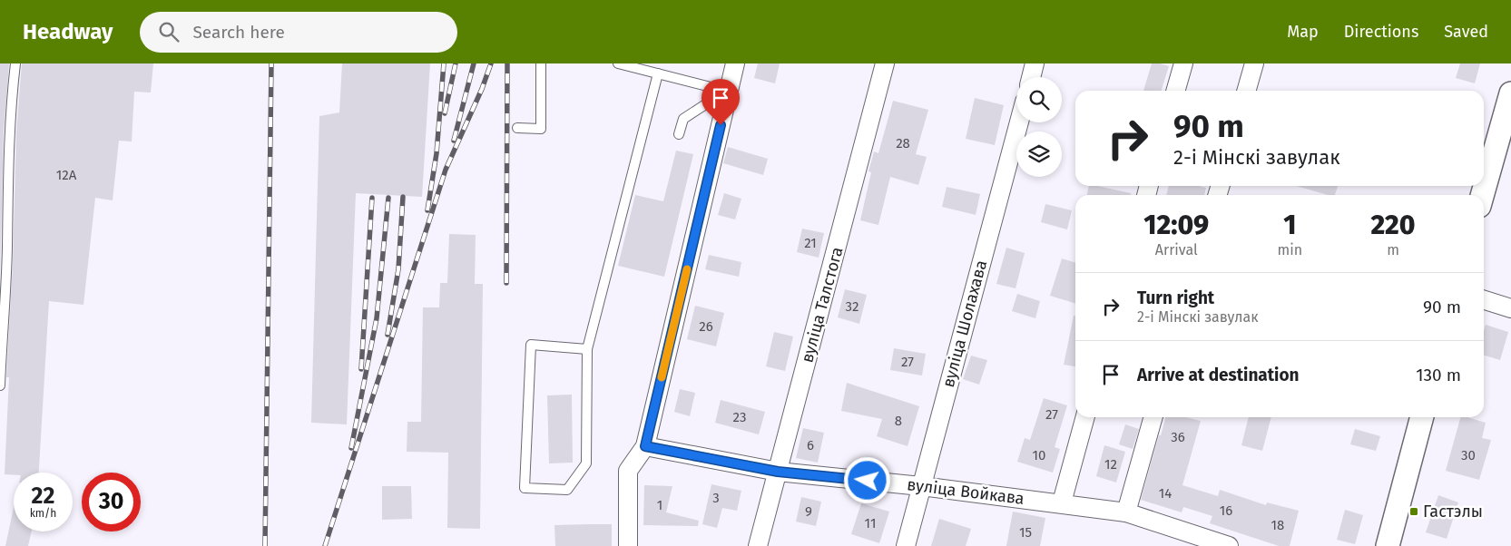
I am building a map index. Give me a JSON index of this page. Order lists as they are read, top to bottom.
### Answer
{
  "streets": {
    "street": ["вуліца Талстога", "вуліца Шолахава", "вуліца Войкава"]
  },
  "crossings": [
    ["вуліца Талстога", "вуліца Войкава"],
    ["вуліца Шолахава", "вуліца Войкава"]
  ],
  "places": {
    "transit": ["Гастэлы"]
  },
  "house_numbers": [
    "28",
    "12А",
    "21",
    "32",
    "26",
    "27",
    "27",
    "23",
    "8",
    "36",
    "6",
    "10",
    "30",
    "12",
    "14",
    "3",
    "1",
    "16",
    "9",
    "11",
    "18",
    "15"
  ],
  "page": {
    "header": "Headway",
    "search": "Search here",
    "nav": ["Map", "Directions", "Saved"],
    "turn": ["90 m", "2-і Мінскі завулак"],
    "eta": [
      "12:09",
      "Arrival",
      "1",
      "min",
      "220",
      "m"
    ],
    "list": [
      {
        "name": "Turn right",
        "note": "2-і Мінскі завулак",
        "value": "90 m"
      },
      {
        "name": "Arrive at destination",
        "value": "130 m"
      }
    ],
    "speed": "22 km/h",
    "limit": "30"
  }
}
